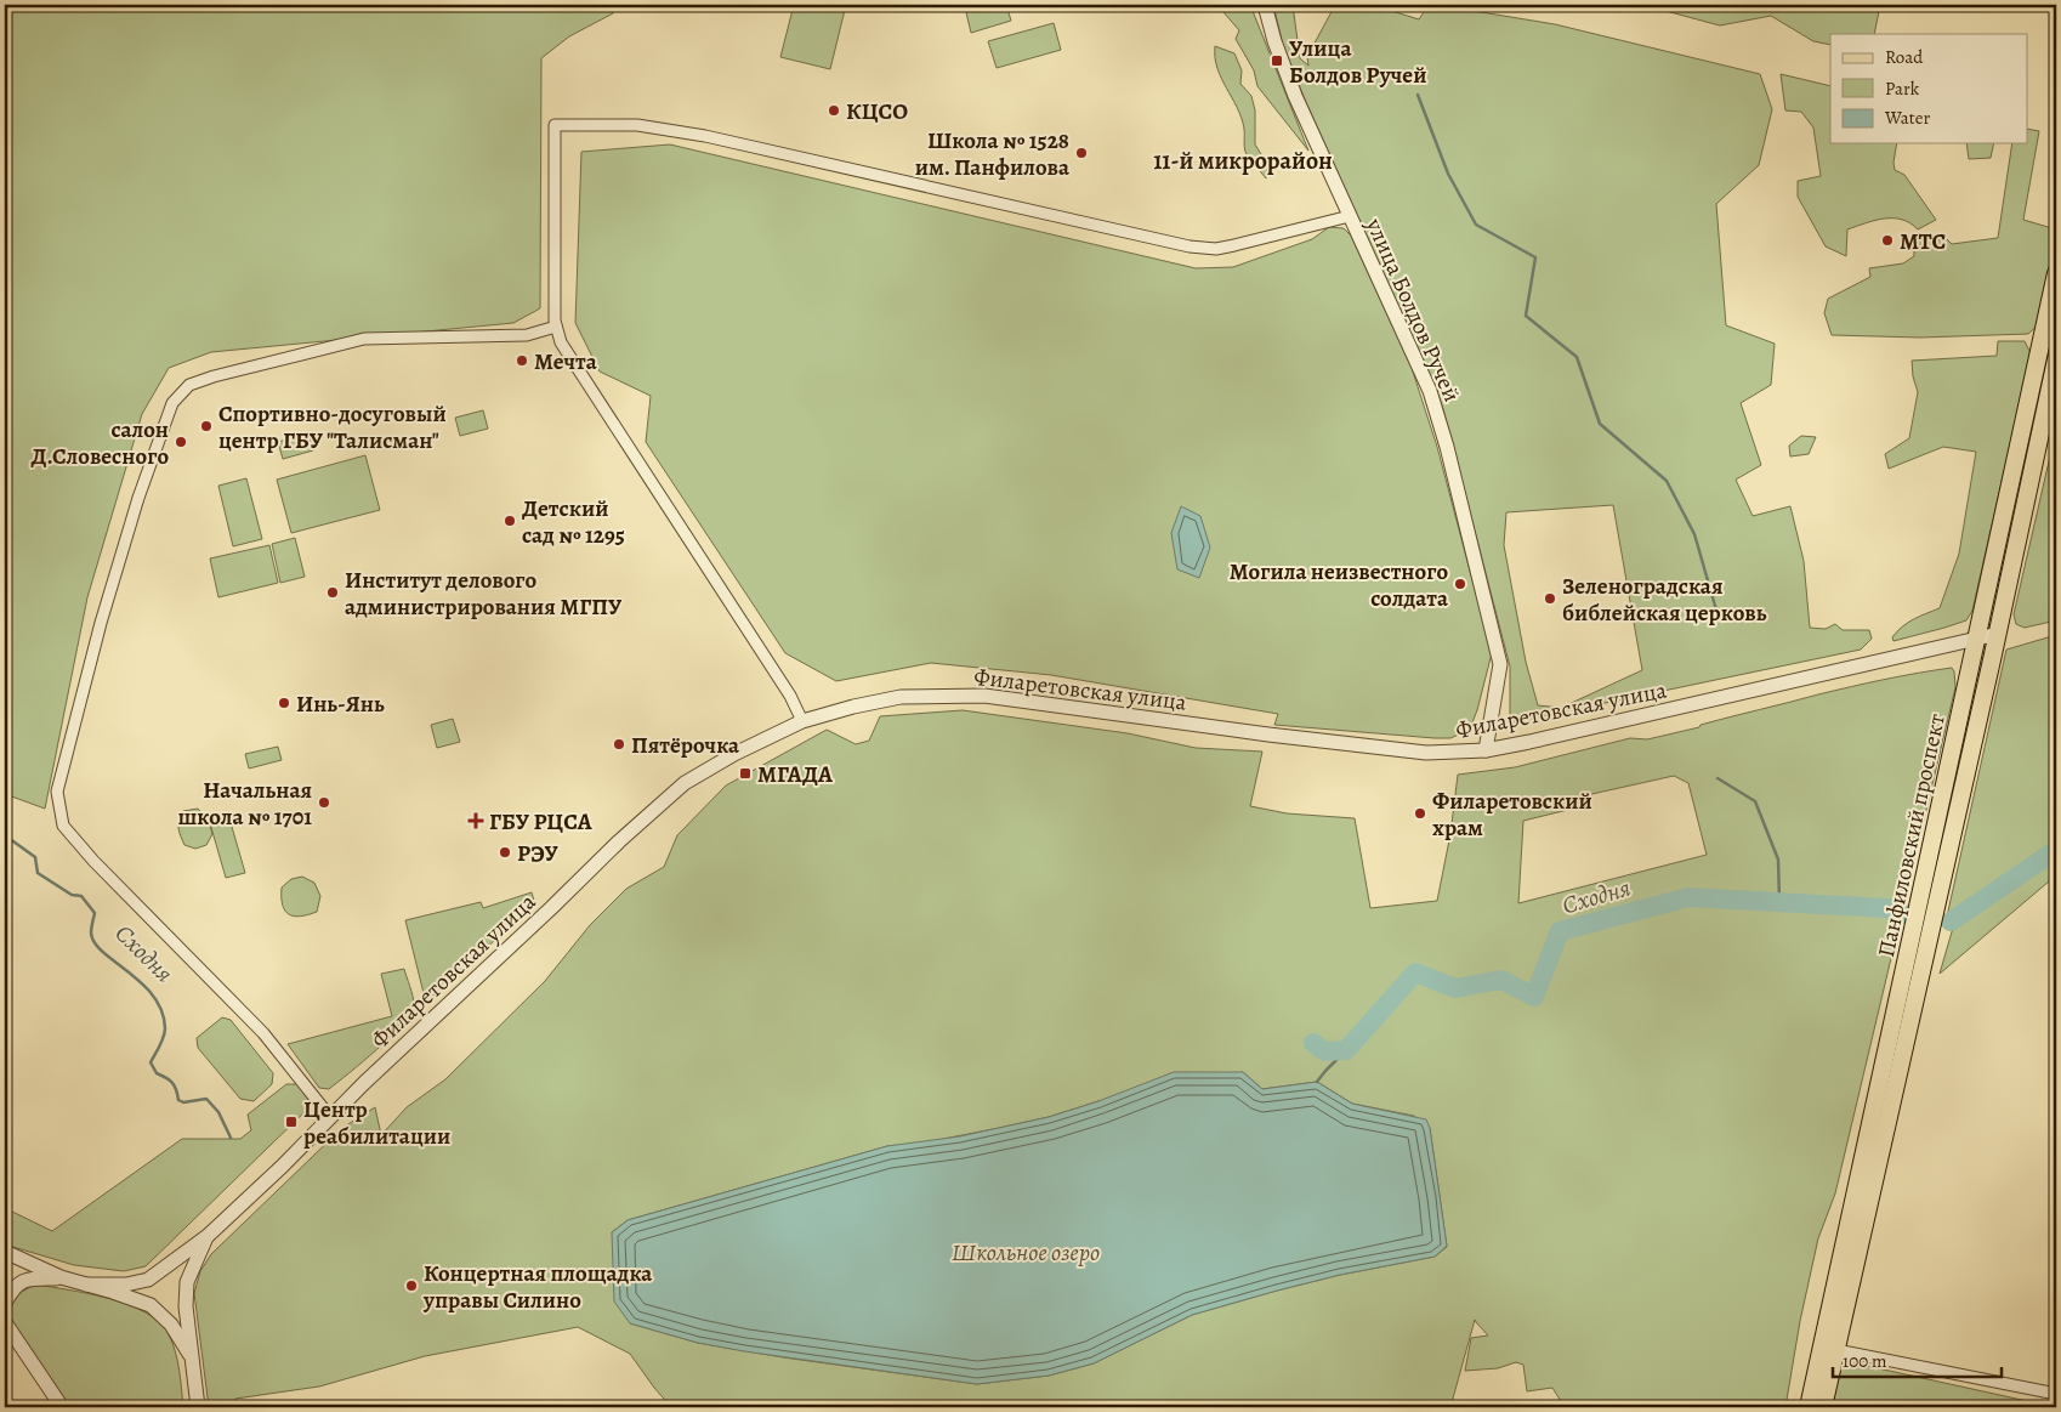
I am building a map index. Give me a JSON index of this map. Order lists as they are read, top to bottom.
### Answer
{
  "streets": {
    "main road": ["Панфиловский проспект"],
    "street": ["улица Болдов Ручей", "Филаретовская улица"]
  },
  "crossings": [
    ["улица Болдов Ручей", "Филаретовская улица"],
    ["Филаретовская улица", "Панфиловский проспект"]
  ],
  "districts": ["11-й микрорайон"],
  "water": ["Сходня", "Школьное озеро"],
  "places": {
    "transit": ["Улица Болдов Ручей", "МГАДА", "Центр реабилитации"],
    "other": [
      "КЦСО",
      "Школа № 1528 им. Панфилова",
      "МТС",
      "Мечта",
      "Спортивно-досуговый центр ГБУ \"Талисман\"",
      "салон Д.Словесного",
      "Детский сад № 1295",
      "Могила неизвестного солдата",
      "Институт делового администрирования МГПУ",
      "Зеленоградская библейская церковь",
      "Инь-Янь",
      "Пятёрочка",
      "Начальная школа № 1701",
      "Филаретовский храм",
      "РЭУ",
      "Концертная площадка управы Силино"
    ],
    "health": ["ГБУ РЦСА"]
  },
  "legend": ["Road", "Park", "Water"],
  "scale_bar": "100 m"
}
